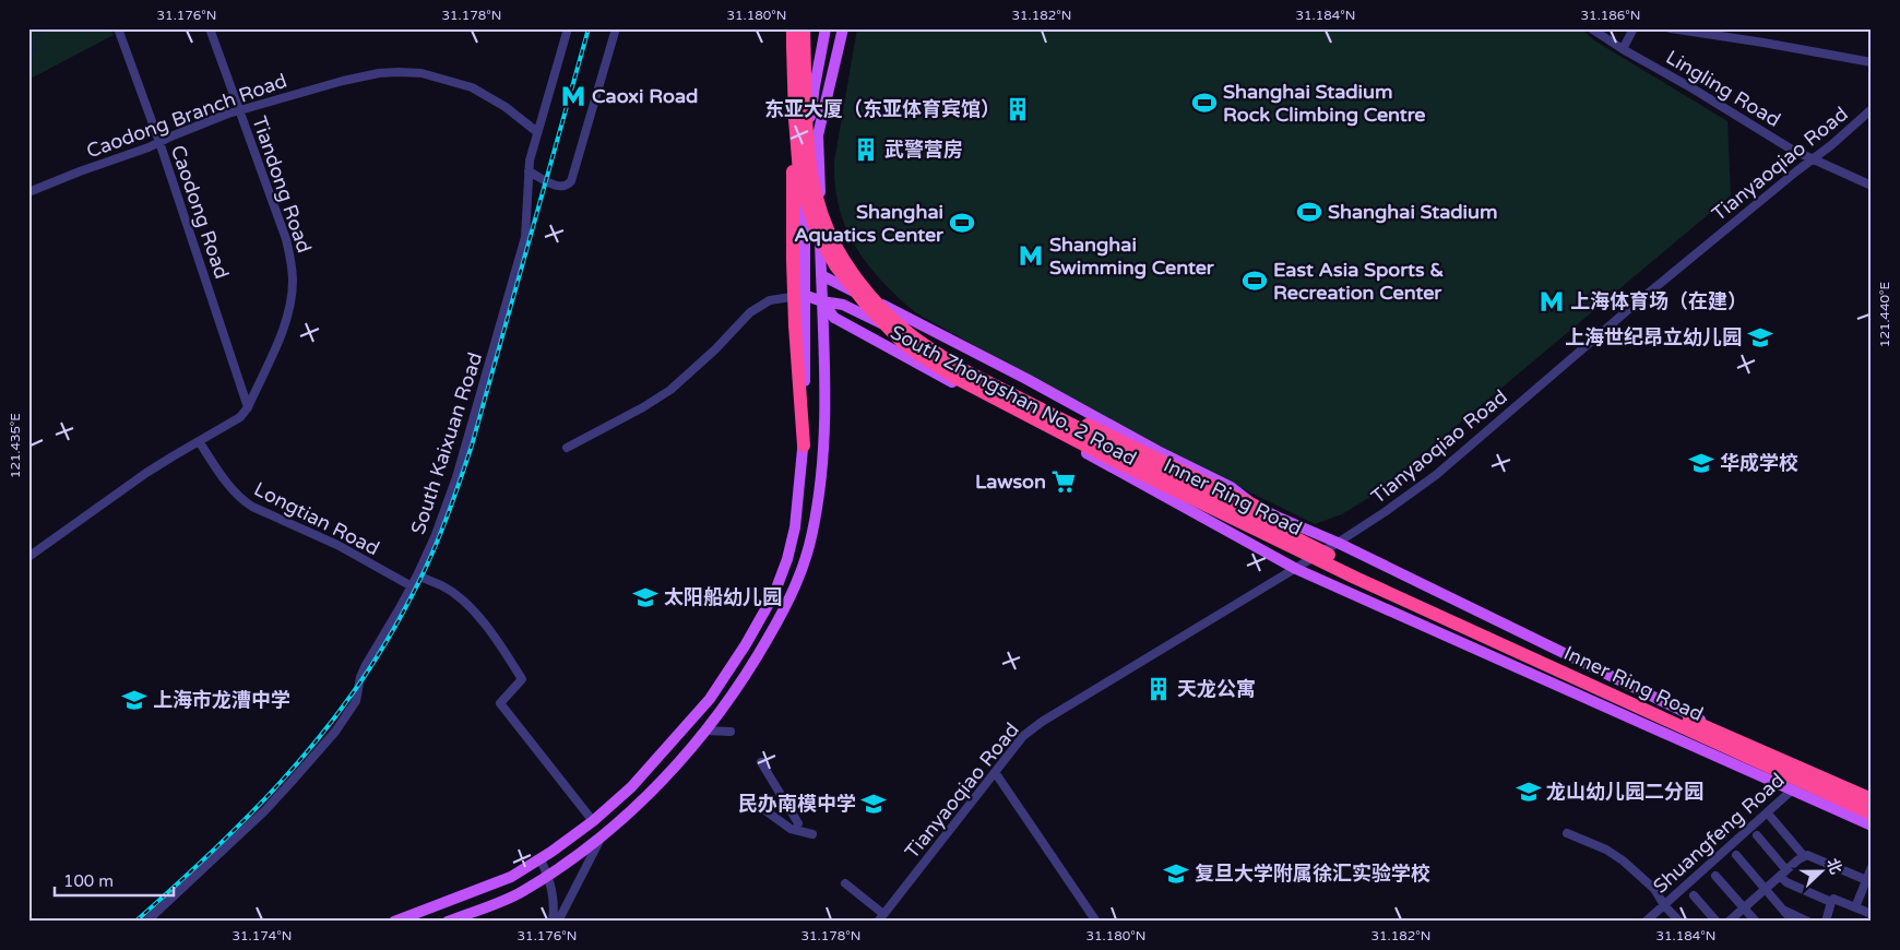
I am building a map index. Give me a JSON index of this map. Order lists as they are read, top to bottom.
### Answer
{
  "streets": {
    "highway": ["Inner Ring Road"],
    "main road": ["South Zhongshan No. 2 Road"],
    "street": [
      "Lingling Road",
      "Caodong Branch Road",
      "Tianyaoqiao Road",
      "Tiandong Road",
      "Caodong Road",
      "South Kaixuan Road",
      "Longtian Road",
      "Shuangfeng Road"
    ]
  },
  "crossings": [
    ["Lingling Road", "Tianyaoqiao Road"],
    ["Caodong Branch Road", "Tiandong Road"],
    ["Caodong Branch Road", "Caodong Road"],
    ["Caodong Branch Road", "South Kaixuan Road"],
    ["Tianyaoqiao Road", "South Zhongshan No. 2 Road"],
    ["Tiandong Road", "Caodong Road"],
    ["Tiandong Road", "Longtian Road"],
    ["South Zhongshan No. 2 Road", "Shuangfeng Road"],
    ["South Kaixuan Road", "Longtian Road"]
  ],
  "places": {
    "metro station": ["Caoxi Road", "Shanghai Swimming Center", "上海体育场（在建）"],
    "sports": [
      "Shanghai Stadium Rock Climbing Centre",
      "Shanghai Stadium",
      "Shanghai Aquatics Center",
      "East Asia Sports & Recreation Center"
    ],
    "building": ["东亚大厦（东亚体育宾馆）", "武警营房", "天龙公寓"],
    "school or university": [
      "上海世纪昂立幼儿园",
      "华成学校",
      "太阳船幼儿园",
      "上海市龙漕中学",
      "龙山幼儿园二分园",
      "民办南模中学",
      "复旦大学附属徐汇实验学校"
    ],
    "supermarket": ["Lawson"]
  },
  "scale_bar": "100 m",
  "north": "right",
  "coordinates": [
    "31.176°N",
    "31.178°N",
    "31.180°N",
    "31.182°N",
    "31.184°N",
    "31.186°N",
    "121.440°E",
    "121.435°E",
    "31.174°N"
  ]
}
